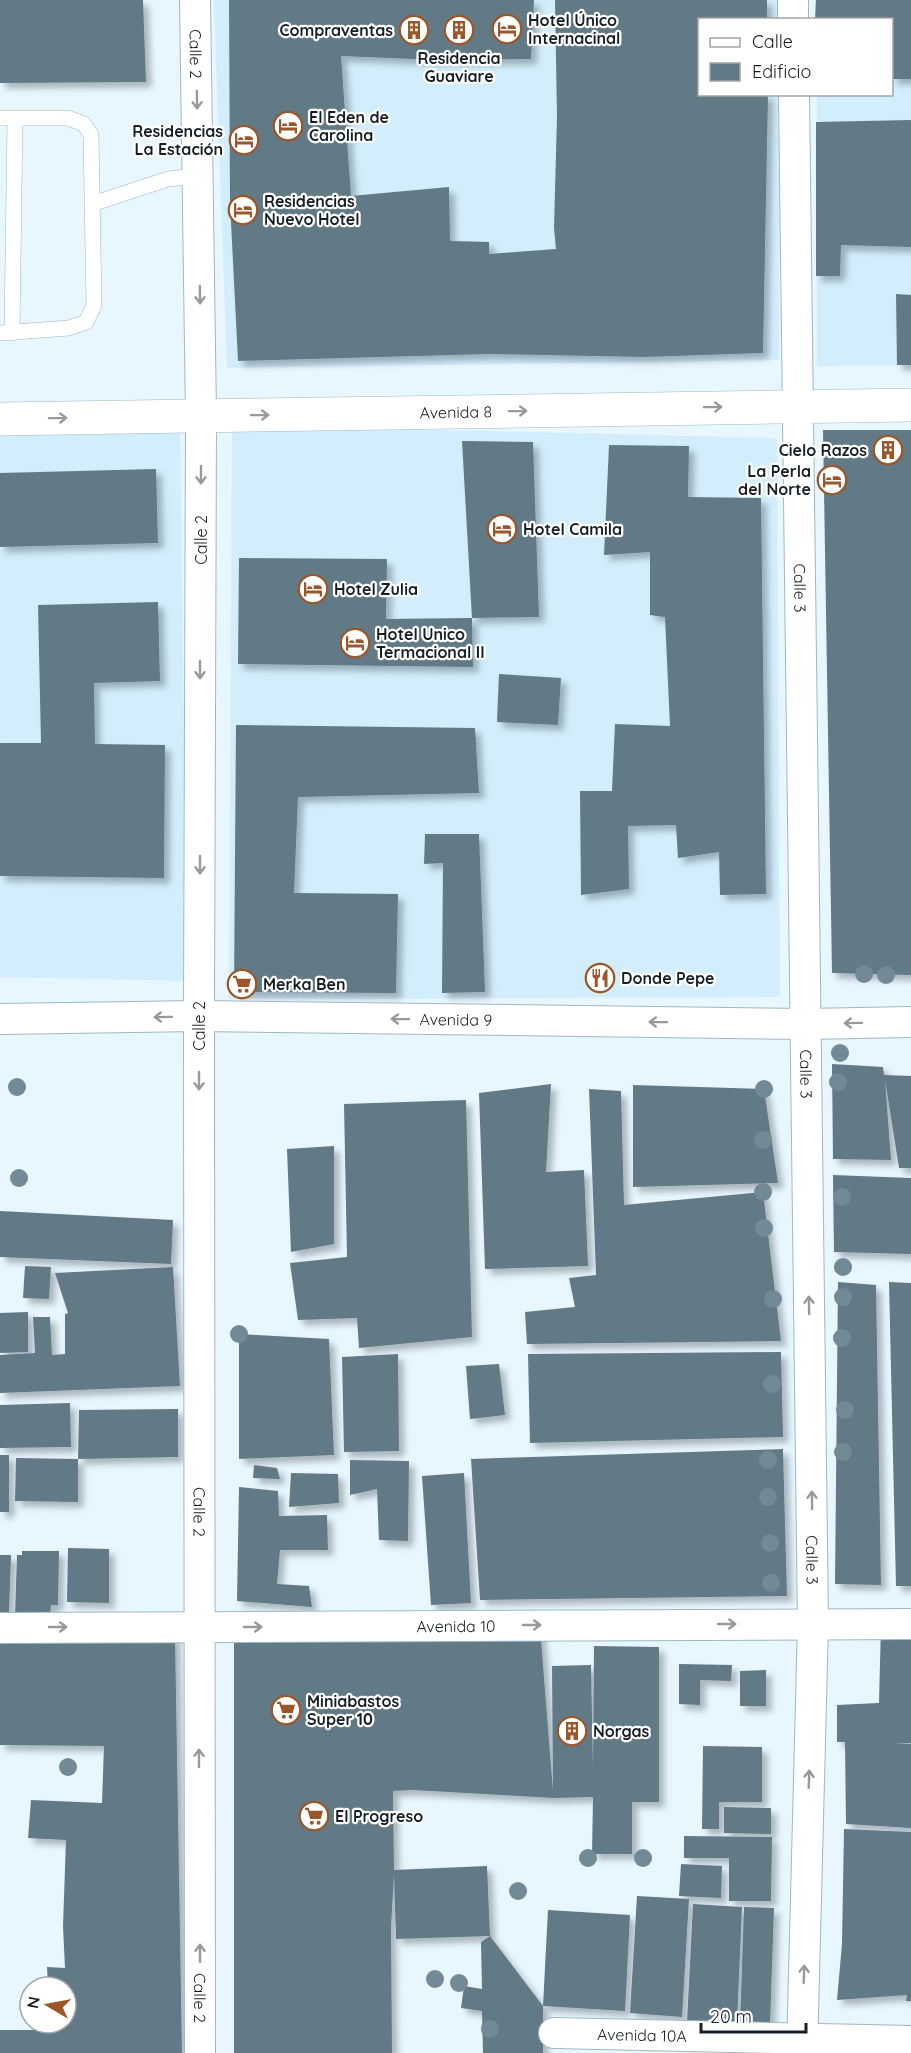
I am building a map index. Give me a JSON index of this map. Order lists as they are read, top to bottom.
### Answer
{
  "streets": {
    "main road": ["Avenida 8"],
    "street": [
      "Calle 2",
      "Calle 3",
      "Avenida 9",
      "Avenida 10",
      "Avenida 10A"
    ]
  },
  "crossings": [
    ["Calle 2", "Avenida 8"],
    ["Calle 2", "Avenida 9"],
    ["Calle 2", "Avenida 10"],
    ["Avenida 8", "Calle 3"],
    ["Calle 3", "Avenida 9"],
    ["Calle 3", "Avenida 10"],
    ["Calle 3", "Avenida 10A"]
  ],
  "one_way": [
    "Avenida 8",
    "Calle 3",
    "Avenida 9",
    "Avenida 10"
  ],
  "places": {
    "hotel": [
      "Hotel Único Internacinal",
      "El Eden de Carolina",
      "Residencias La Estación",
      "Residencias Nuevo Hotel",
      "La Perla del Norte",
      "Hotel Camila",
      "Hotel Zulia",
      "Hotel Unico Termacional II"
    ],
    "building": [
      "Compraventas",
      "Residencia Guaviare",
      "Cielo Razos",
      "Norgas"
    ],
    "restaurant": ["Donde Pepe"],
    "supermarket": ["Merka Ben", "Miniabastos Super 10", "El Progreso"]
  },
  "legend": ["Calle", "Edificio"],
  "scale_bar": "20 m",
  "north": "left"
}
